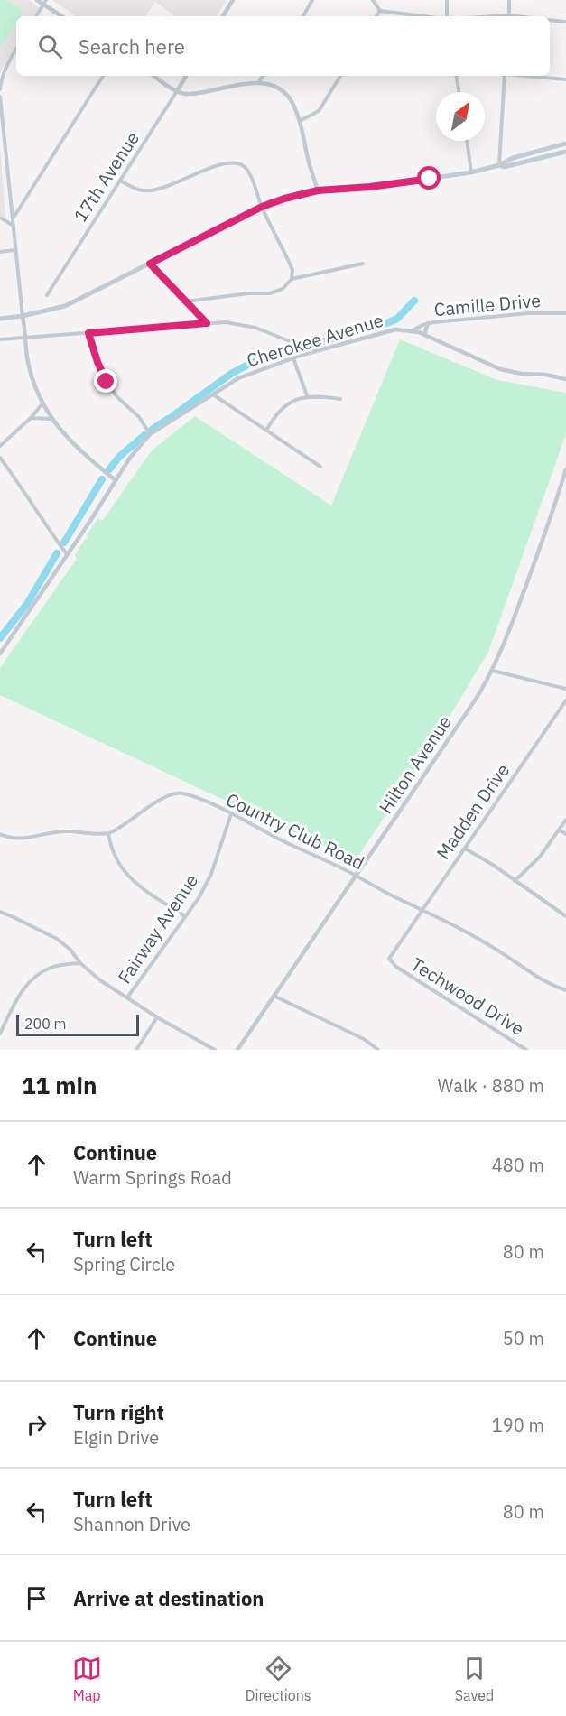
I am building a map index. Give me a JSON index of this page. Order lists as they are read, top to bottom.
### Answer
{
  "streets": {
    "street": [
      "17th Avenue",
      "Camille Drive",
      "Cherokee Avenue",
      "Hilton Avenue",
      "Madden Drive",
      "Country Club Road",
      "Fairway Avenue",
      "Techwood Drive"
    ]
  },
  "crossings": [
    ["Camille Drive", "Cherokee Avenue"],
    ["Hilton Avenue", "Country Club Road"],
    ["Madden Drive", "Country Club Road"],
    ["Madden Drive", "Techwood Drive"],
    ["Country Club Road", "Fairway Avenue"]
  ],
  "scale_bar": "200 m",
  "north": "top right",
  "page": {
    "search": "Search here",
    "scale": "200 m",
    "heading": ["11 min", "Walk · 880 m"],
    "list": [
      ["Continue", "Warm Springs Road", "480 m"],
      ["Turn left", "Spring Circle", "80 m"],
      ["Continue", "50 m"],
      ["Turn right", "Elgin Drive", "190 m"],
      ["Turn left", "Shannon Drive", "80 m"],
      "Arrive at destination"
    ],
    "nav": ["Map", "Directions", "Saved"]
  }
}
